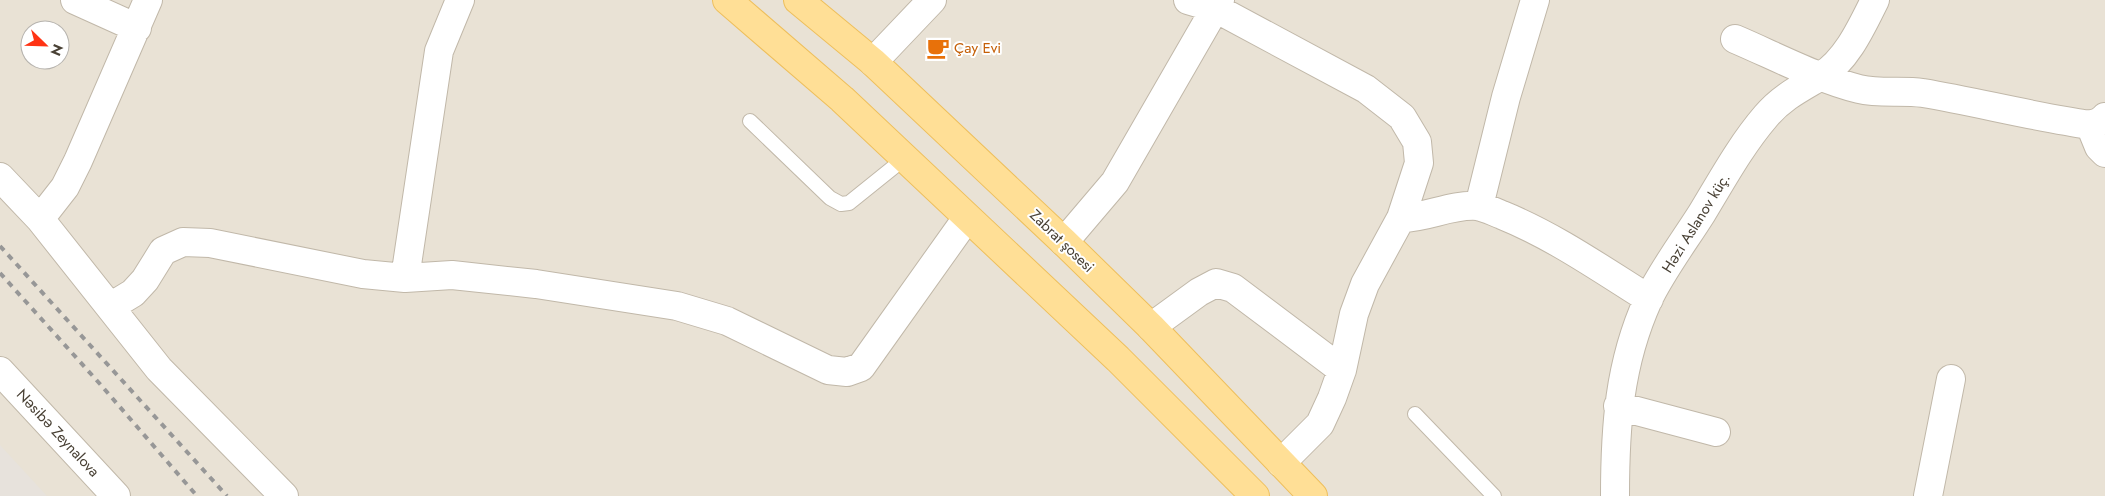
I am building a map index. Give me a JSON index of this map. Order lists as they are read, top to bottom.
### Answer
{
  "streets": {
    "main road": ["Zabrat şosesi"],
    "street": ["Həzi Aslanov küç.", "Nəsibə Zeynalova"]
  },
  "places": {
    "cafe": ["Çay Evi"]
  },
  "north": "bottom right"
}
